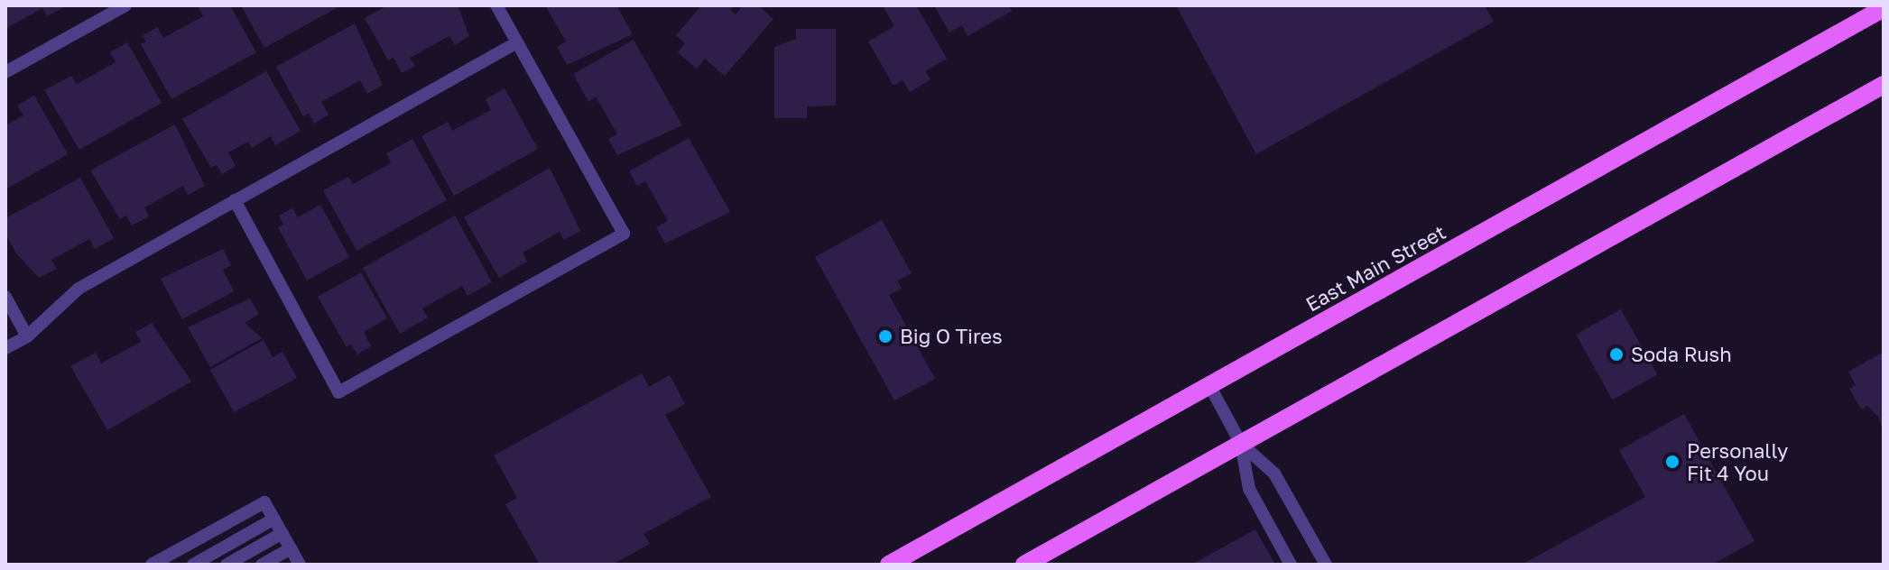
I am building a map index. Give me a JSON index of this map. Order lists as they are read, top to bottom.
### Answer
{
  "streets": {
    "main road": ["East Main Street"]
  },
  "places": ["Big O Tires", "Soda Rush", "Personally Fit 4 You"]
}
